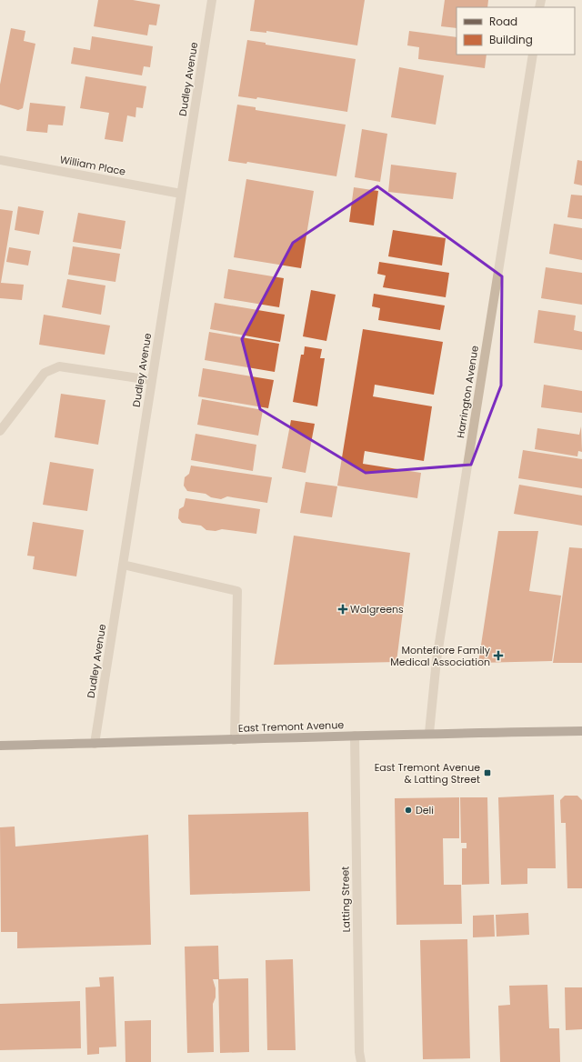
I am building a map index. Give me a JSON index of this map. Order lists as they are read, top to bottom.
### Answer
{
  "streets": {
    "main road": ["East Tremont Avenue"],
    "street": [
      "Dudley Avenue",
      "William Place",
      "Harrington Avenue",
      "Latting Street"
    ]
  },
  "crossings": [
    ["Dudley Avenue", "William Place"],
    ["Dudley Avenue", "East Tremont Avenue"],
    ["Harrington Avenue", "East Tremont Avenue"],
    ["East Tremont Avenue", "Latting Street"]
  ],
  "places": {
    "health": ["Walgreens", "Montefiore Family Medical Association"],
    "transit": ["East Tremont Avenue & Latting Street"],
    "other": ["Deli"]
  },
  "legend": ["Road", "Building"]
}
